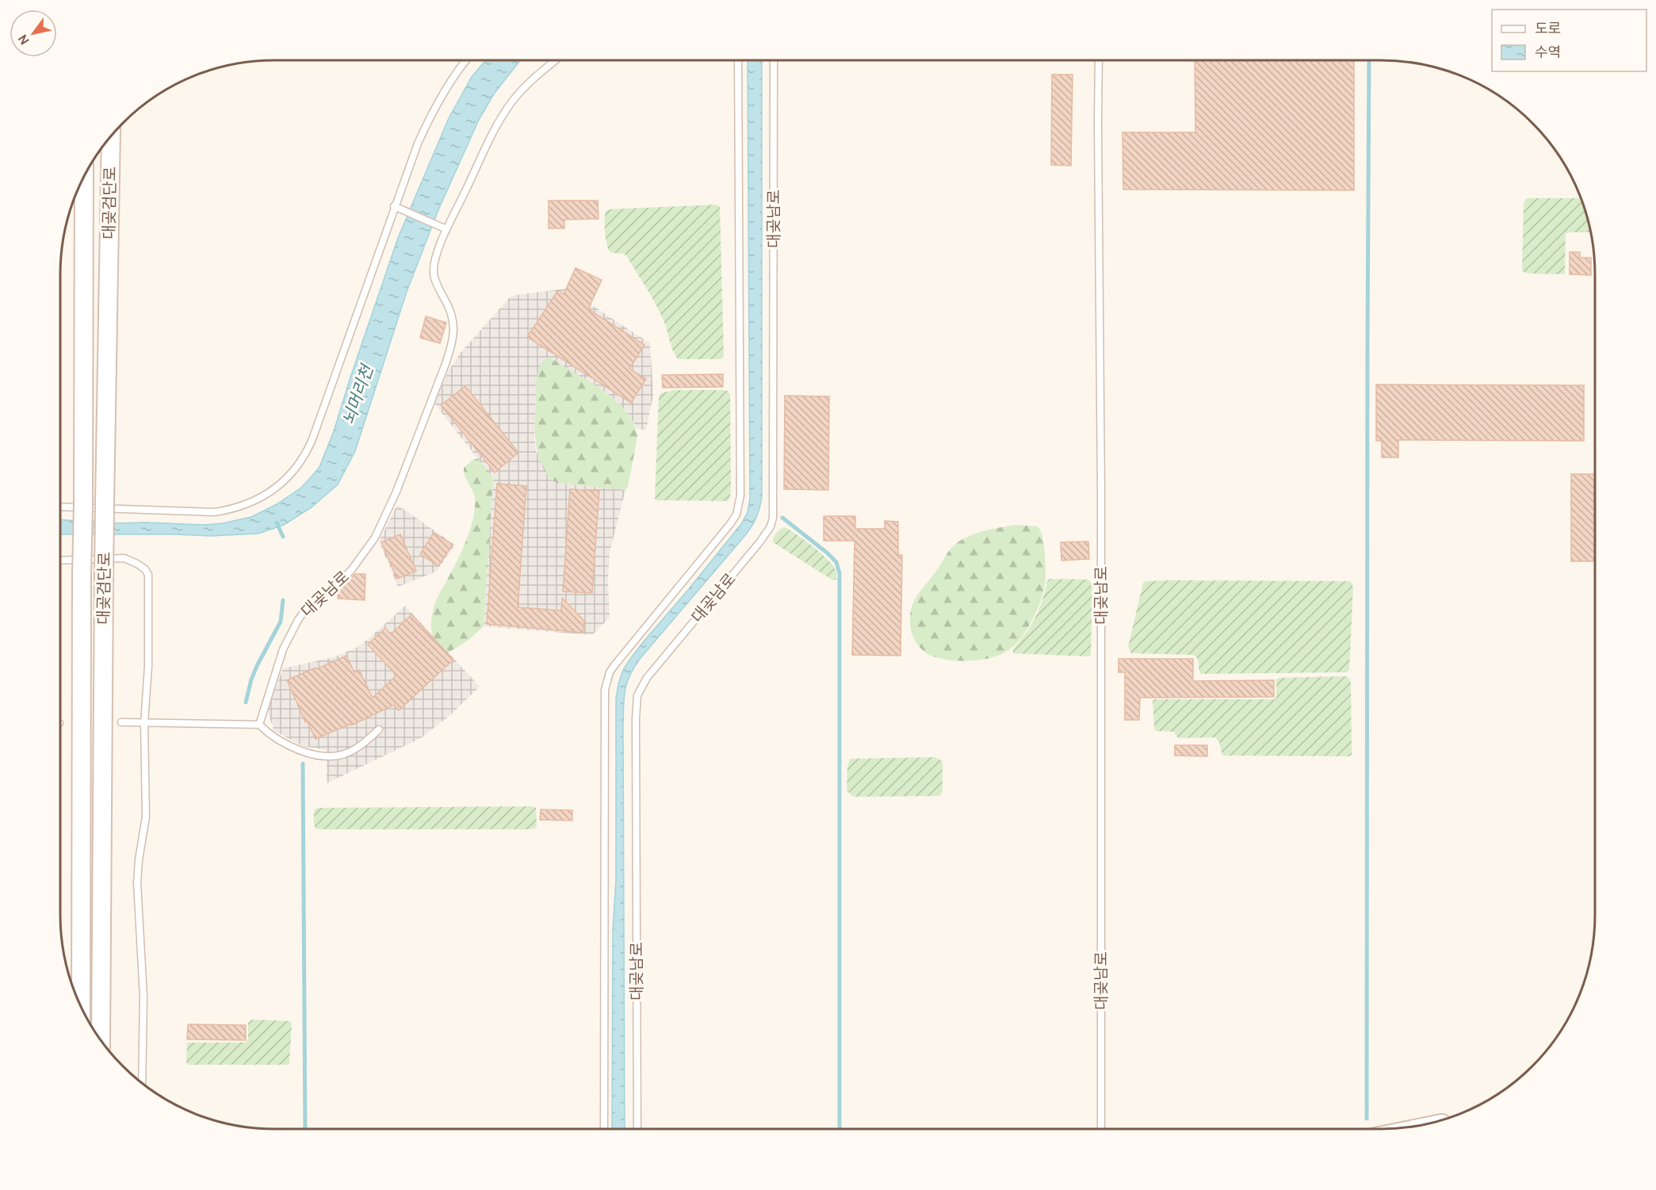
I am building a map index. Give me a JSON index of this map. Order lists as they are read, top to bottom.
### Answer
{
  "streets": {
    "main road": ["대곶검단로"],
    "lane": ["대곶남로"]
  },
  "water": ["뇌머리천"],
  "legend": ["도로", "수역"],
  "north": "bottom left"
}
